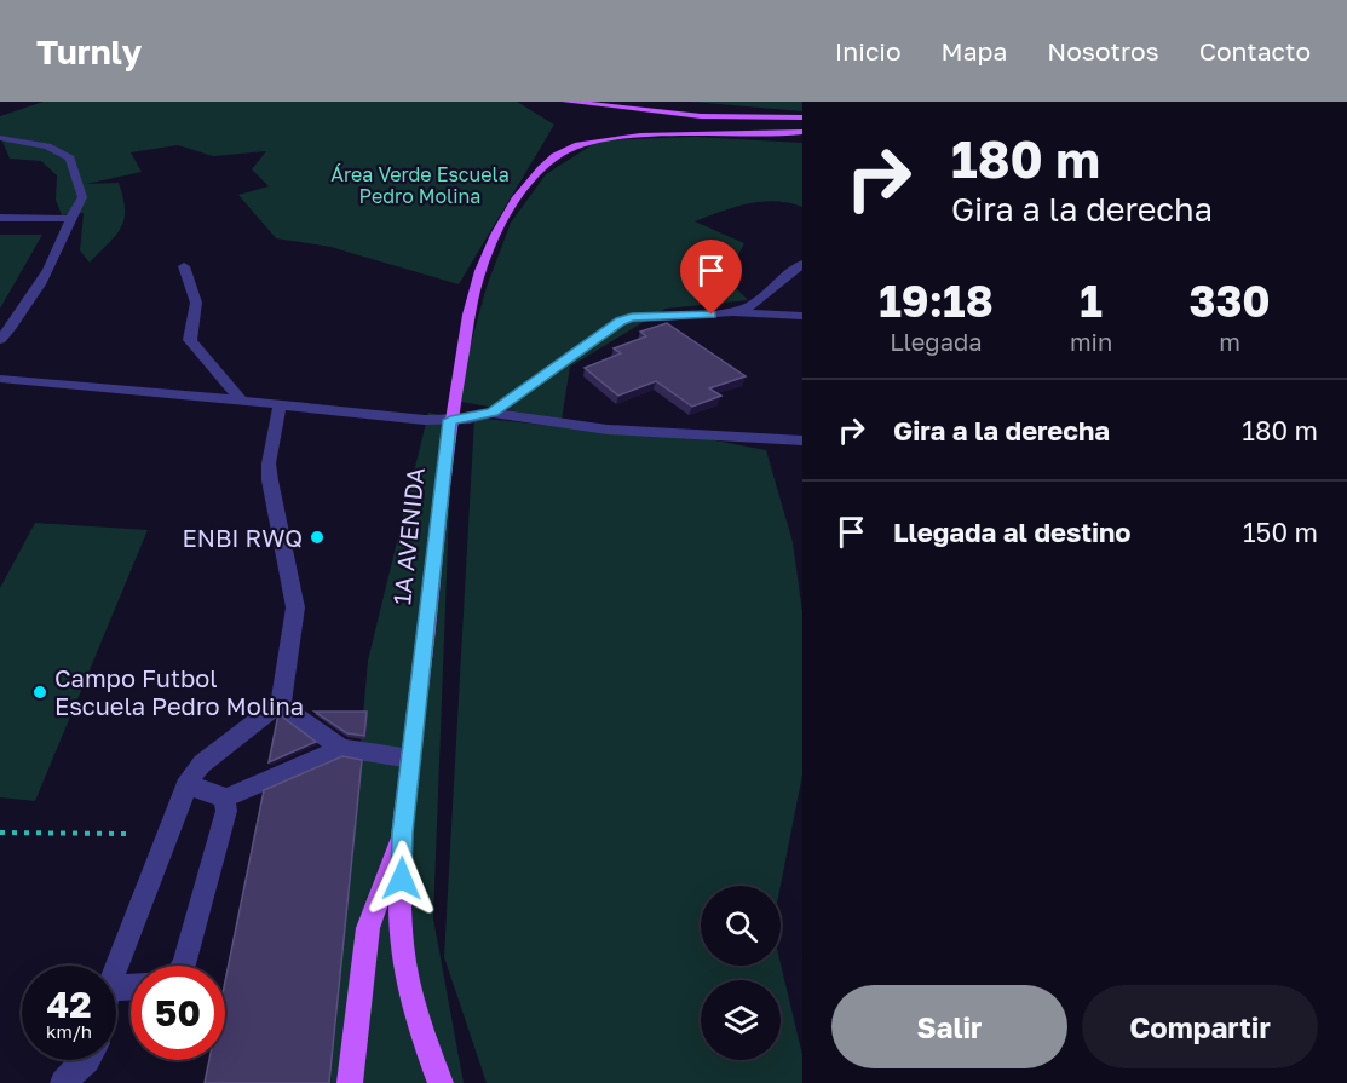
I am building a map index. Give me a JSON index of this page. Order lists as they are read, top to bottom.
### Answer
{
  "streets": {
    "main road": ["1A AVENIDA"]
  },
  "parks": ["Área Verde Escuela Pedro Molina"],
  "places": ["ENBI RWQ", "Campo Futbol Escuela Pedro Molina"],
  "page": {
    "header": "Turnly",
    "nav": [
      "Inicio",
      "Mapa",
      "Nosotros",
      "Contacto"
    ],
    "turn": ["180 m", "Gira a la derecha"],
    "eta": [
      "19:18",
      "Llegada",
      "1",
      "min",
      "330",
      "m"
    ],
    "list": [
      {
        "name": "Gira a la derecha",
        "value": "180 m"
      },
      {
        "name": "Llegada al destino",
        "value": "150 m"
      }
    ],
    "speed": "42 km/h",
    "limit": "50",
    "buttons": ["Salir", "Compartir"]
  }
}
